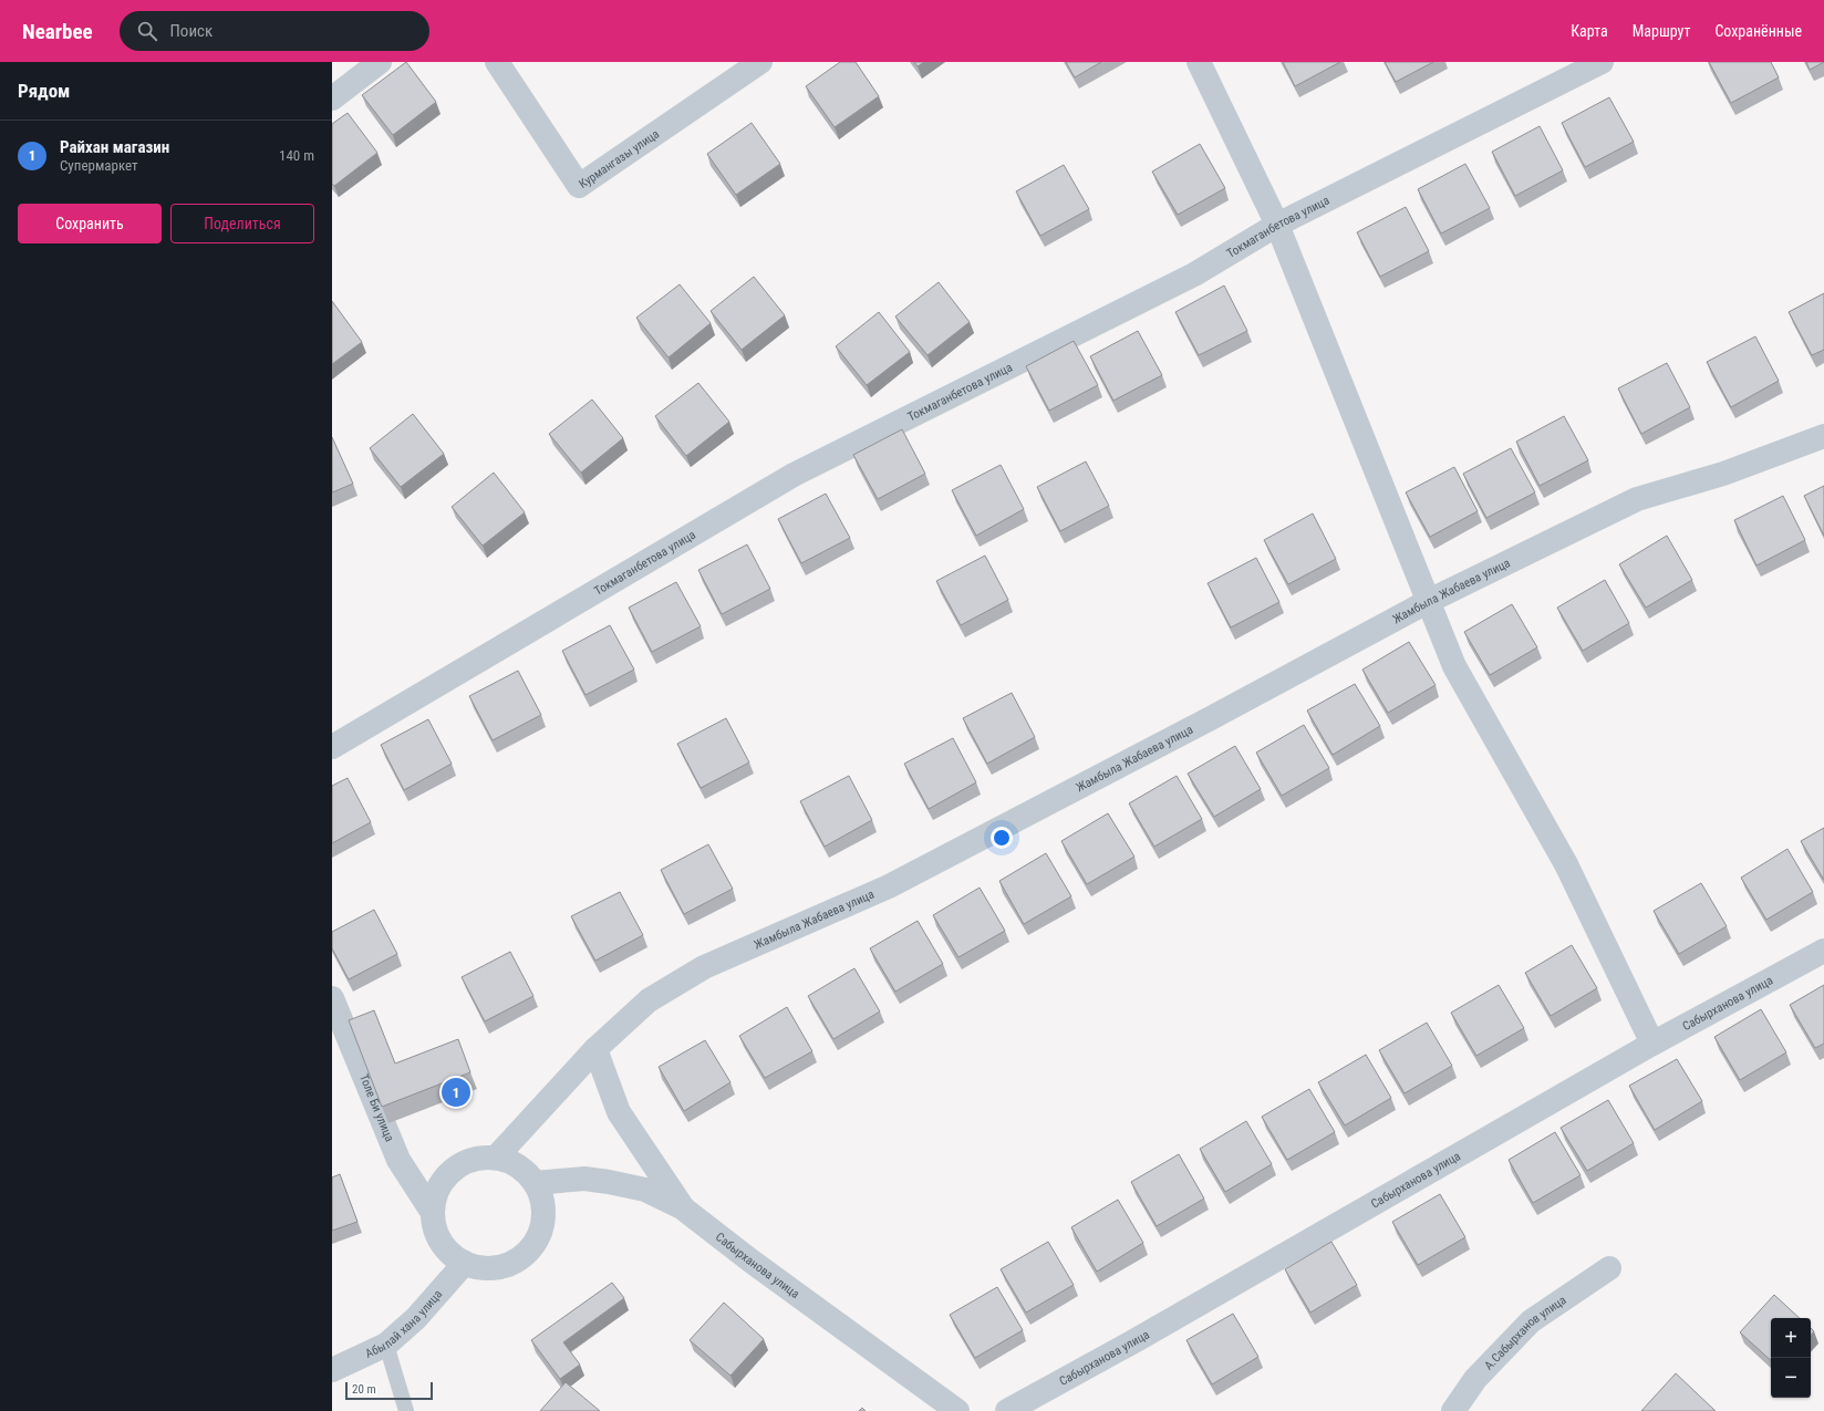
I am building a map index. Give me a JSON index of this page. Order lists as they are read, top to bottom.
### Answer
{
  "streets": {
    "street": [
      "Курмангазы улица",
      "Токмаганбетова улица",
      "Жамбыла Жабаева улица",
      "Сабырханова улица",
      "Толе Би улица",
      "Абылай хана улица",
      "А.Сабырханов улица"
    ]
  },
  "crossings": [
    ["Жамбыла Жабаева улица", "Сабырханова улица"],
    ["Жамбыла Жабаева улица", "Толе Би улица"],
    ["Жамбыла Жабаева улица", "Абылай хана улица"],
    ["Сабырханова улица", "Толе Би улица"],
    ["Сабырханова улица", "Абылай хана улица"],
    ["Толе Би улица", "Абылай хана улица"]
  ],
  "scale_bar": "20 m",
  "page": {
    "header": "Nearbee",
    "search": "Поиск",
    "nav": ["Карта", "Маршрут", "Сохранённые"],
    "heading": "Рядом",
    "list": [
      {
        "mark": "1",
        "name": "Райхан магазин",
        "note": "Супермаркет",
        "value": "140 m"
      }
    ],
    "buttons": ["Сохранить", "Поделиться"],
    "pins": "1",
    "map_buttons": ["+", "−"],
    "scale": "20 m"
  }
}
